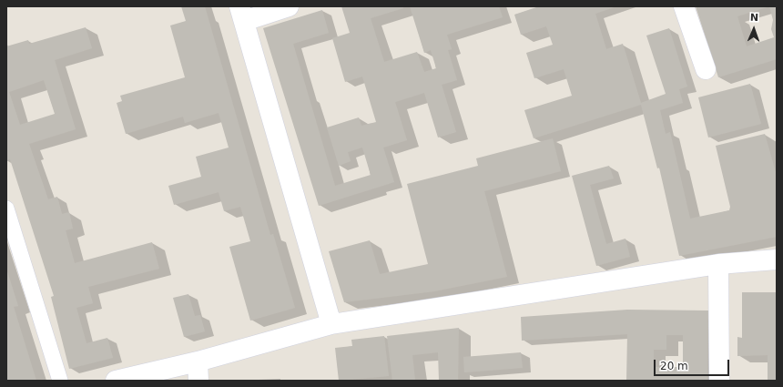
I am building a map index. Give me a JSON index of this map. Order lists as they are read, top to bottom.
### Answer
{
  "scale_bar": "20 m",
  "north": "top"
}
